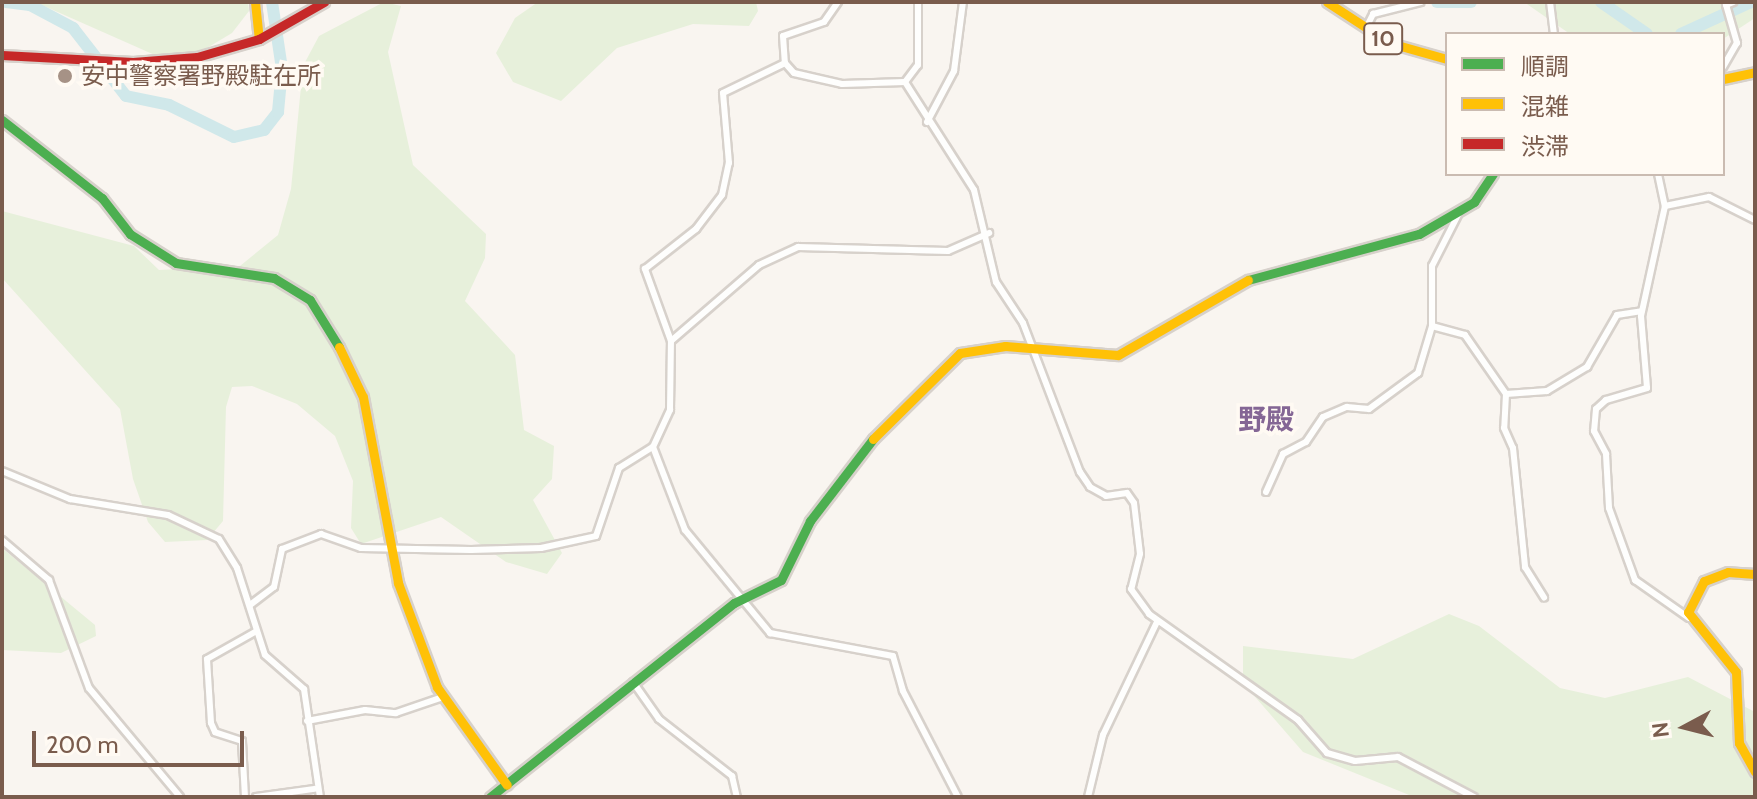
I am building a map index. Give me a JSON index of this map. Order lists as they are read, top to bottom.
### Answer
{
  "streets": {
    "street": ["10"]
  },
  "districts": ["野殿"],
  "places": ["安中警察署野殿駐在所"],
  "legend": ["順調", "混雑", "渋滞"],
  "scale_bar": "200 m",
  "north": "left"
}
